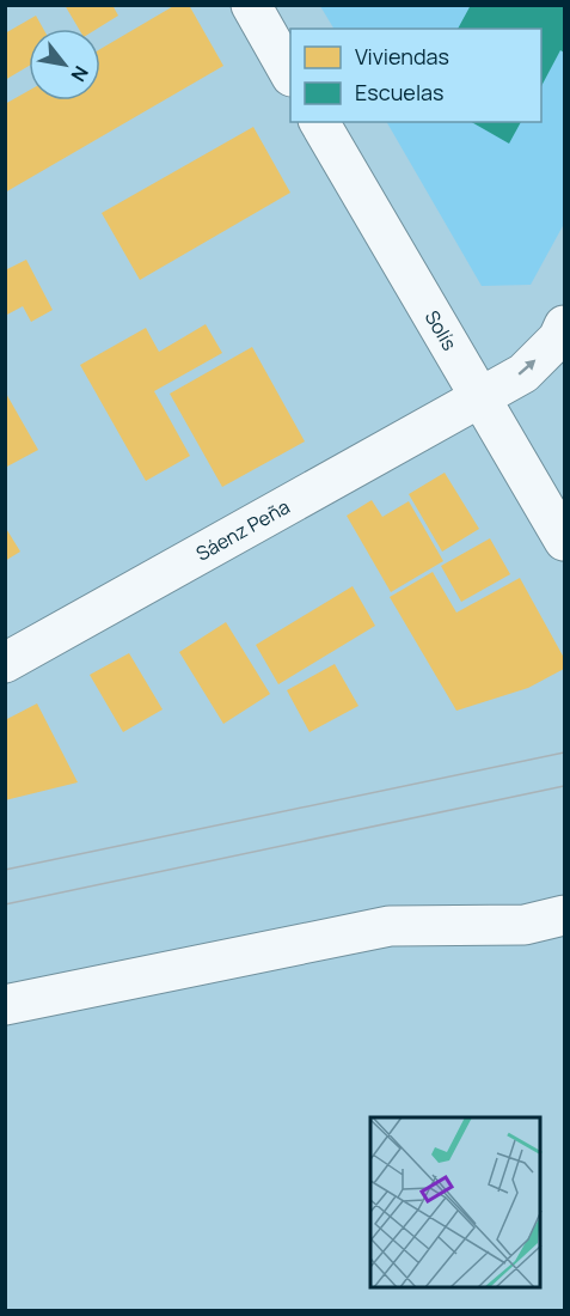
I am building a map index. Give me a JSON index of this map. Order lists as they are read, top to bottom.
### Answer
{
  "streets": {
    "street": ["Solís", "Sáenz Peña"]
  },
  "crossings": [
    ["Solís", "Sáenz Peña"]
  ],
  "legend": ["Viviendas", "Escuelas"],
  "north": "bottom right"
}
